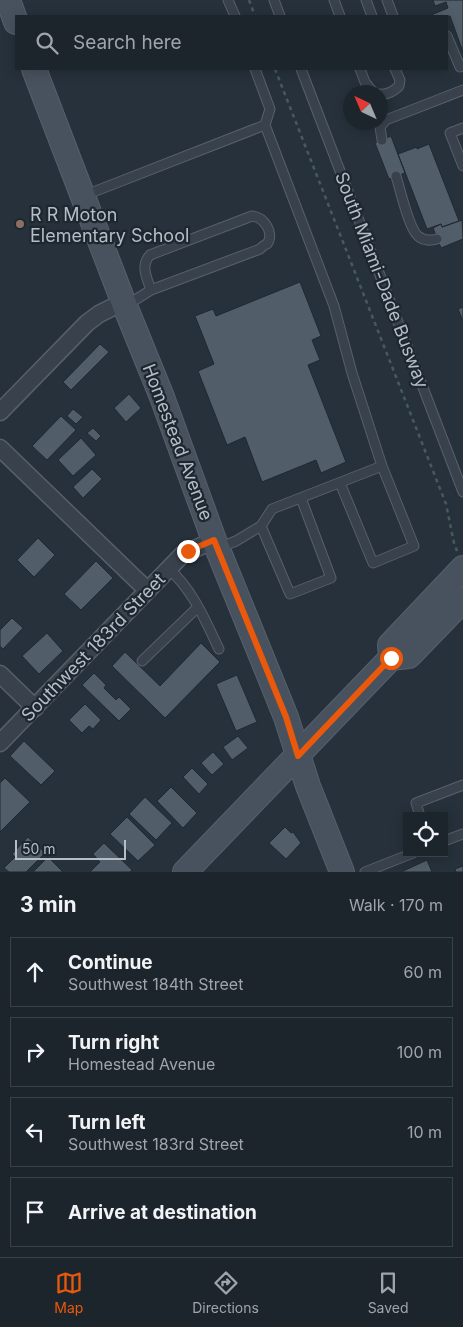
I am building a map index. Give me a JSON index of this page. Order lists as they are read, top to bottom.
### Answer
{
  "streets": {
    "street": ["Homestead Avenue", "Southwest 183rd Street"],
    "lane": ["South Miami-Dade Busway"]
  },
  "crossings": [
    ["Homestead Avenue", "Southwest 183rd Street"]
  ],
  "places": ["R R Moton Elementary School"],
  "scale_bar": "50 m",
  "north": "top left",
  "page": {
    "search": "Search here",
    "scale": "50 m",
    "heading": ["3 min", "Walk · 170 m"],
    "list": [
      ["Continue", "Southwest 184th Street", "60 m"],
      ["Turn right", "Homestead Avenue", "100 m"],
      ["Turn left", "Southwest 183rd Street", "10 m"],
      "Arrive at destination"
    ],
    "nav": ["Map", "Directions", "Saved"]
  }
}
